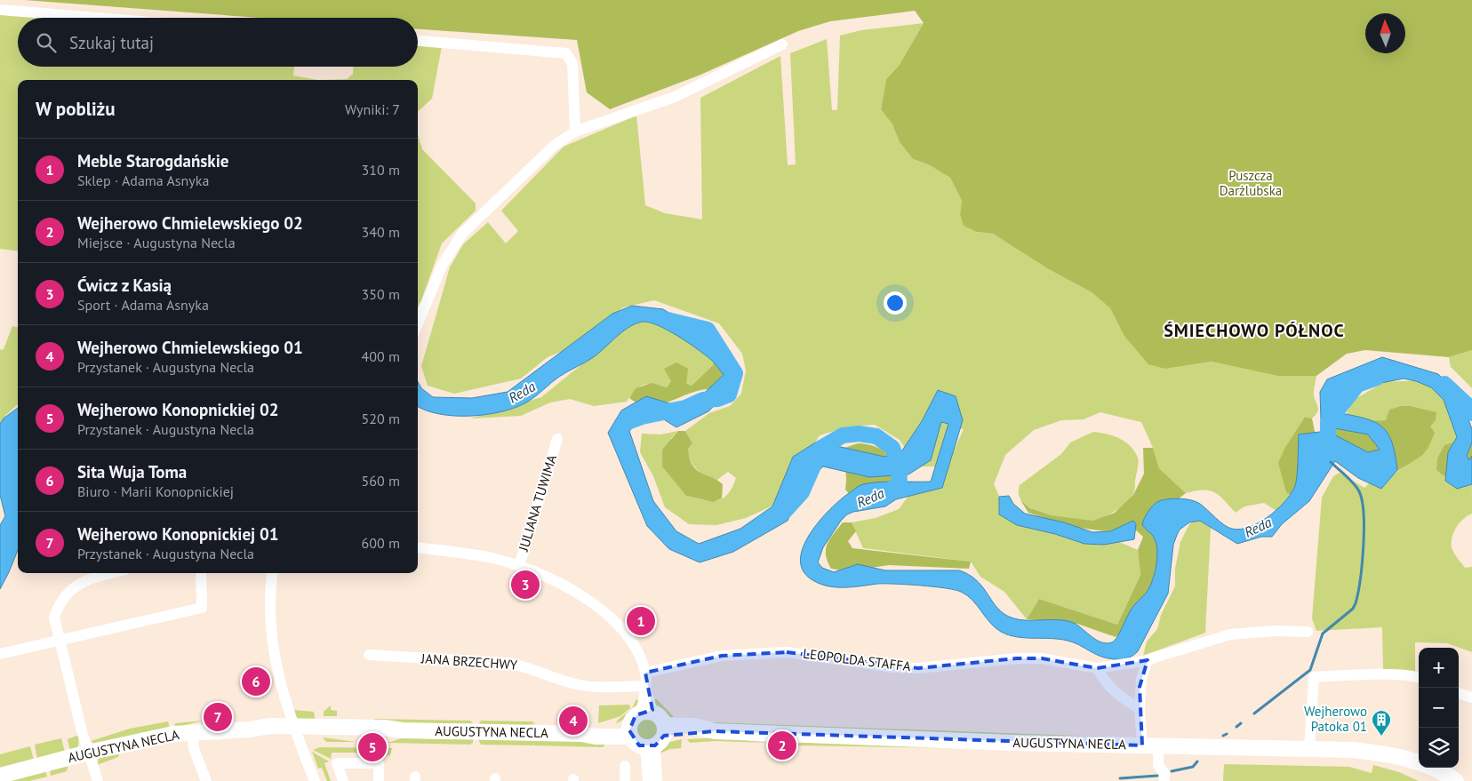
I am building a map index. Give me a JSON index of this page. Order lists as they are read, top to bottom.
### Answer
{
  "streets": {
    "main road": ["AUGUSTYNA NECLA"],
    "street": ["JULIANA TUWIMA", "LEOPOLDA STAFFA", "JANA BRZECHWY"]
  },
  "districts": ["ŚMIECHOWO PÓŁNOC"],
  "water": ["Reda"],
  "parks": ["Puszcza Darżlubska"],
  "places": {
    "building": ["Wejherowo Patoka 01"]
  },
  "north": "top",
  "page": {
    "search": "Szukaj tutaj",
    "heading": ["W pobliżu", "Wyniki: 7"],
    "list": [
      {
        "mark": "1",
        "name": "Meble Starogdańskie",
        "note": "Sklep · Adama Asnyka",
        "value": "310 m"
      },
      {
        "mark": "2",
        "name": "Wejherowo Chmielewskiego 02",
        "note": "Miejsce · Augustyna Necla",
        "value": "340 m"
      },
      {
        "mark": "3",
        "name": "Ćwicz z Kasią",
        "note": "Sport · Adama Asnyka",
        "value": "350 m"
      },
      {
        "mark": "4",
        "name": "Wejherowo Chmielewskiego 01",
        "note": "Przystanek · Augustyna Necla",
        "value": "400 m"
      },
      {
        "mark": "5",
        "name": "Wejherowo Konopnickiej 02",
        "note": "Przystanek · Augustyna Necla",
        "value": "520 m"
      },
      {
        "mark": "6",
        "name": "Sita Wuja Toma",
        "note": "Biuro · Marii Konopnickiej",
        "value": "560 m"
      },
      {
        "mark": "7",
        "name": "Wejherowo Konopnickiej 01",
        "note": "Przystanek · Augustyna Necla",
        "value": "600 m"
      }
    ],
    "pins": [
      "3",
      "1",
      "6",
      "7",
      "4",
      "2",
      "5"
    ],
    "map_buttons": ["+", "−"]
  }
}
